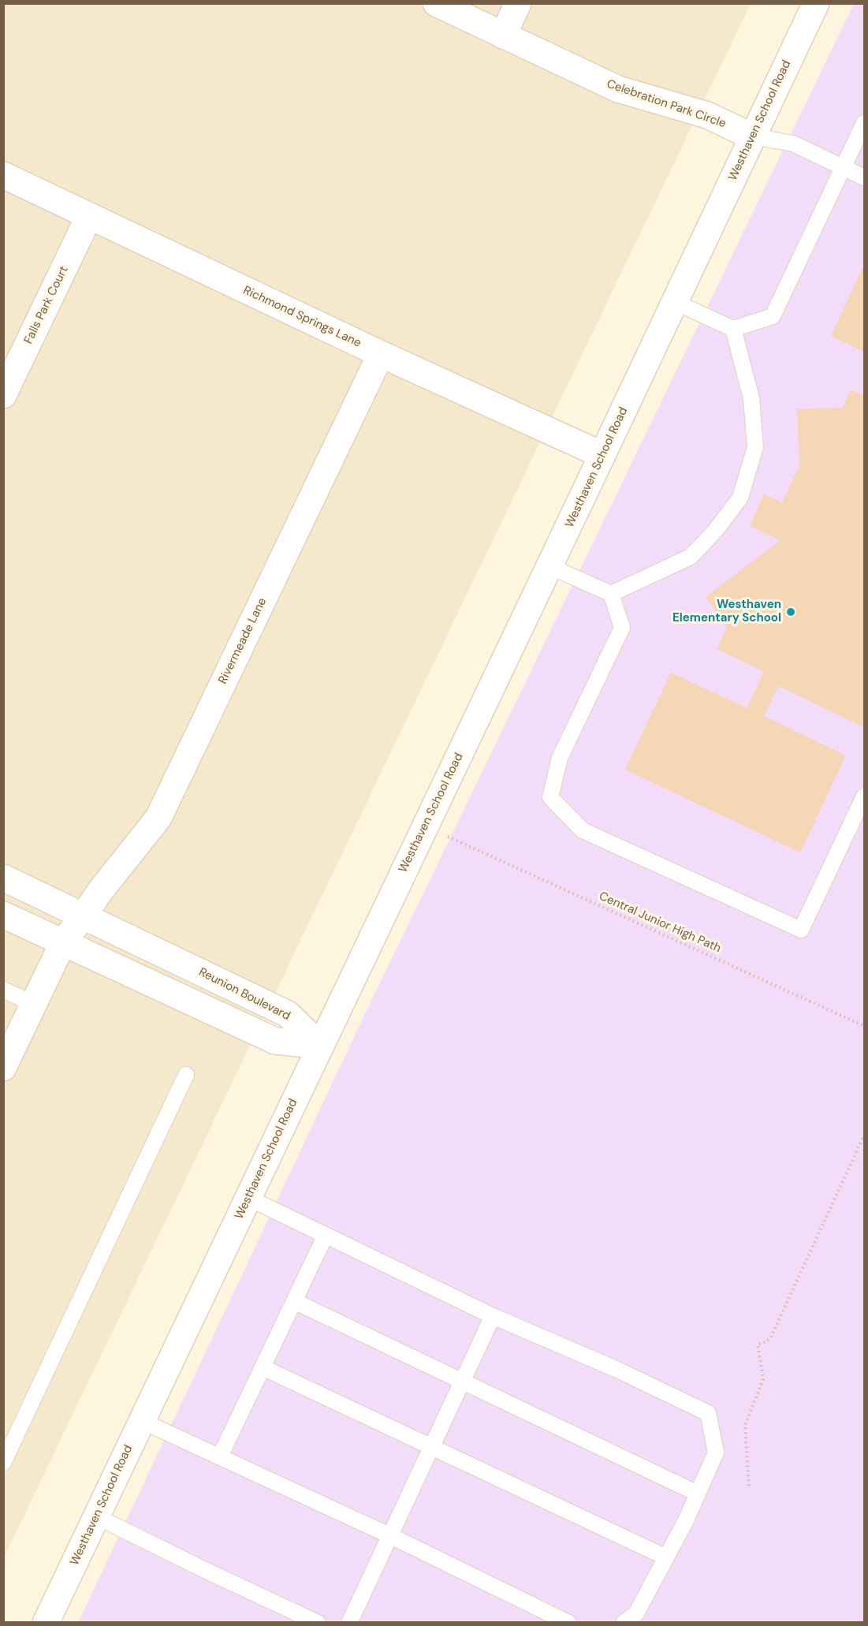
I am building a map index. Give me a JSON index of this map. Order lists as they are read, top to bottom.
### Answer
{
  "streets": {
    "street": [
      "Celebration Park Circle",
      "Westhaven School Road",
      "Falls Park Court",
      "Richmond Springs Lane",
      "Rivermeade Lane",
      "Reunion Boulevard"
    ],
    "path": ["Central Junior High Path"]
  },
  "crossings": [
    ["Celebration Park Circle", "Westhaven School Road"],
    ["Westhaven School Road", "Richmond Springs Lane"],
    ["Westhaven School Road", "Reunion Boulevard"],
    ["Falls Park Court", "Richmond Springs Lane"],
    ["Richmond Springs Lane", "Rivermeade Lane"],
    ["Rivermeade Lane", "Reunion Boulevard"]
  ],
  "places": ["Westhaven Elementary School"]
}
